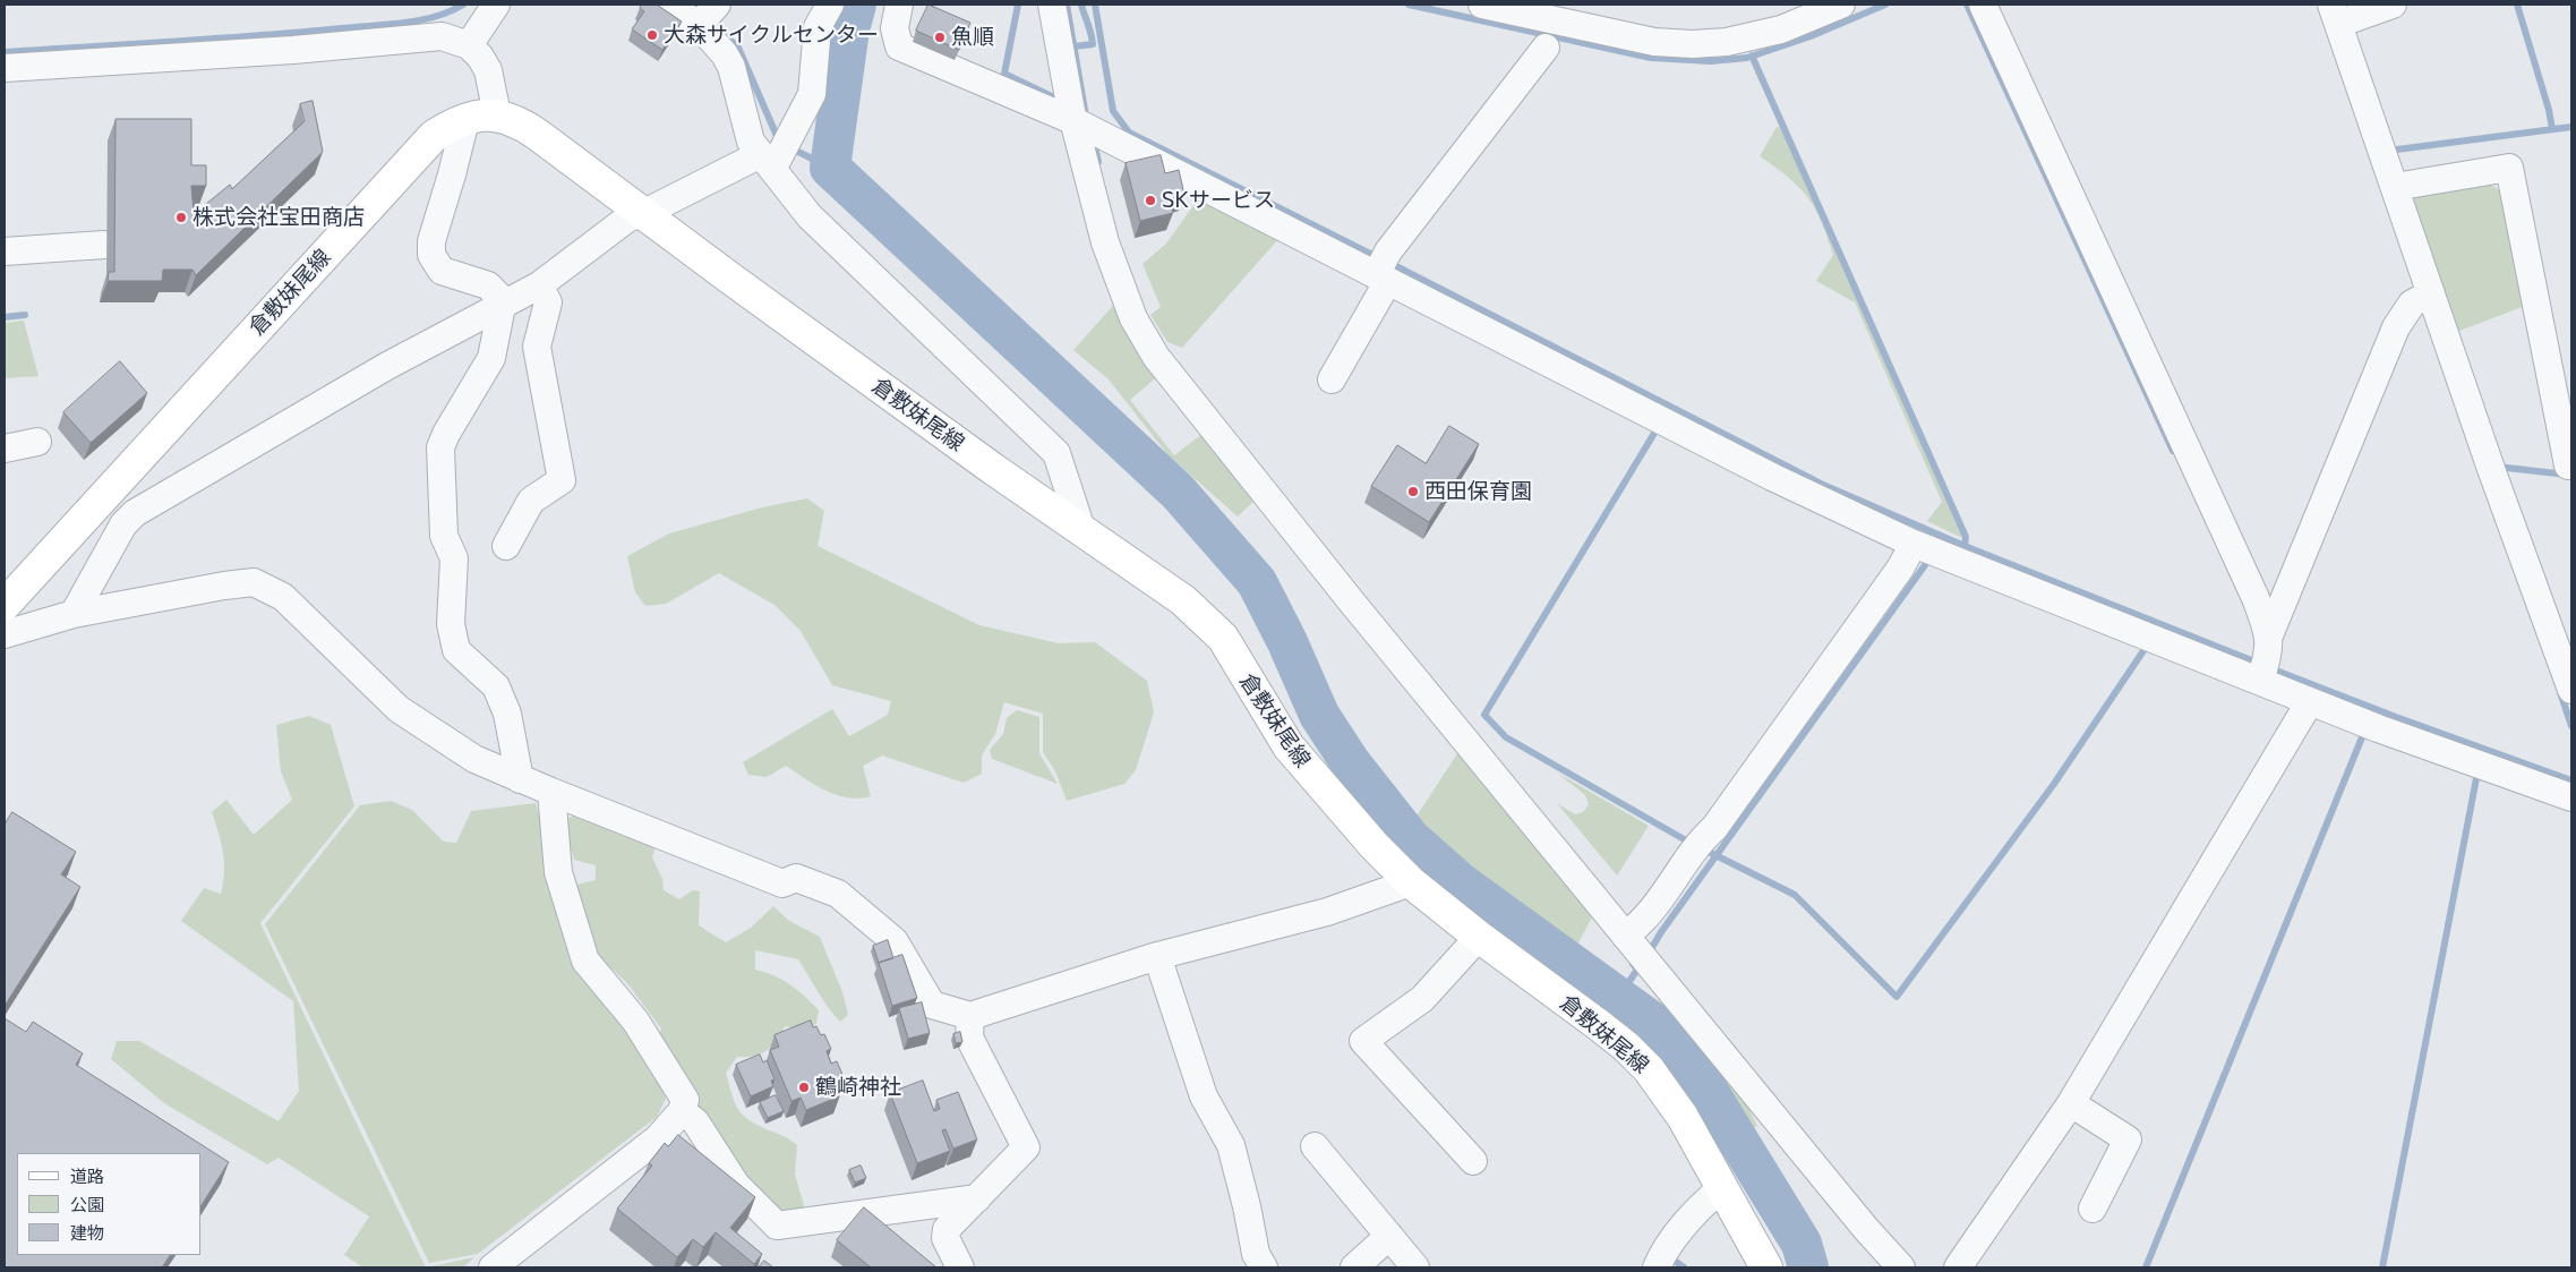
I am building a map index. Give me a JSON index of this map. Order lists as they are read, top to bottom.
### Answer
{
  "streets": {
    "main road": ["倉敷妹尾線"]
  },
  "places": [
    "大森サイクルセンター",
    "魚順",
    "SKサービス",
    "株式会社宝田商店",
    "西田保育園",
    "鶴崎神社"
  ],
  "legend": ["道路", "公園", "建物"]
}
